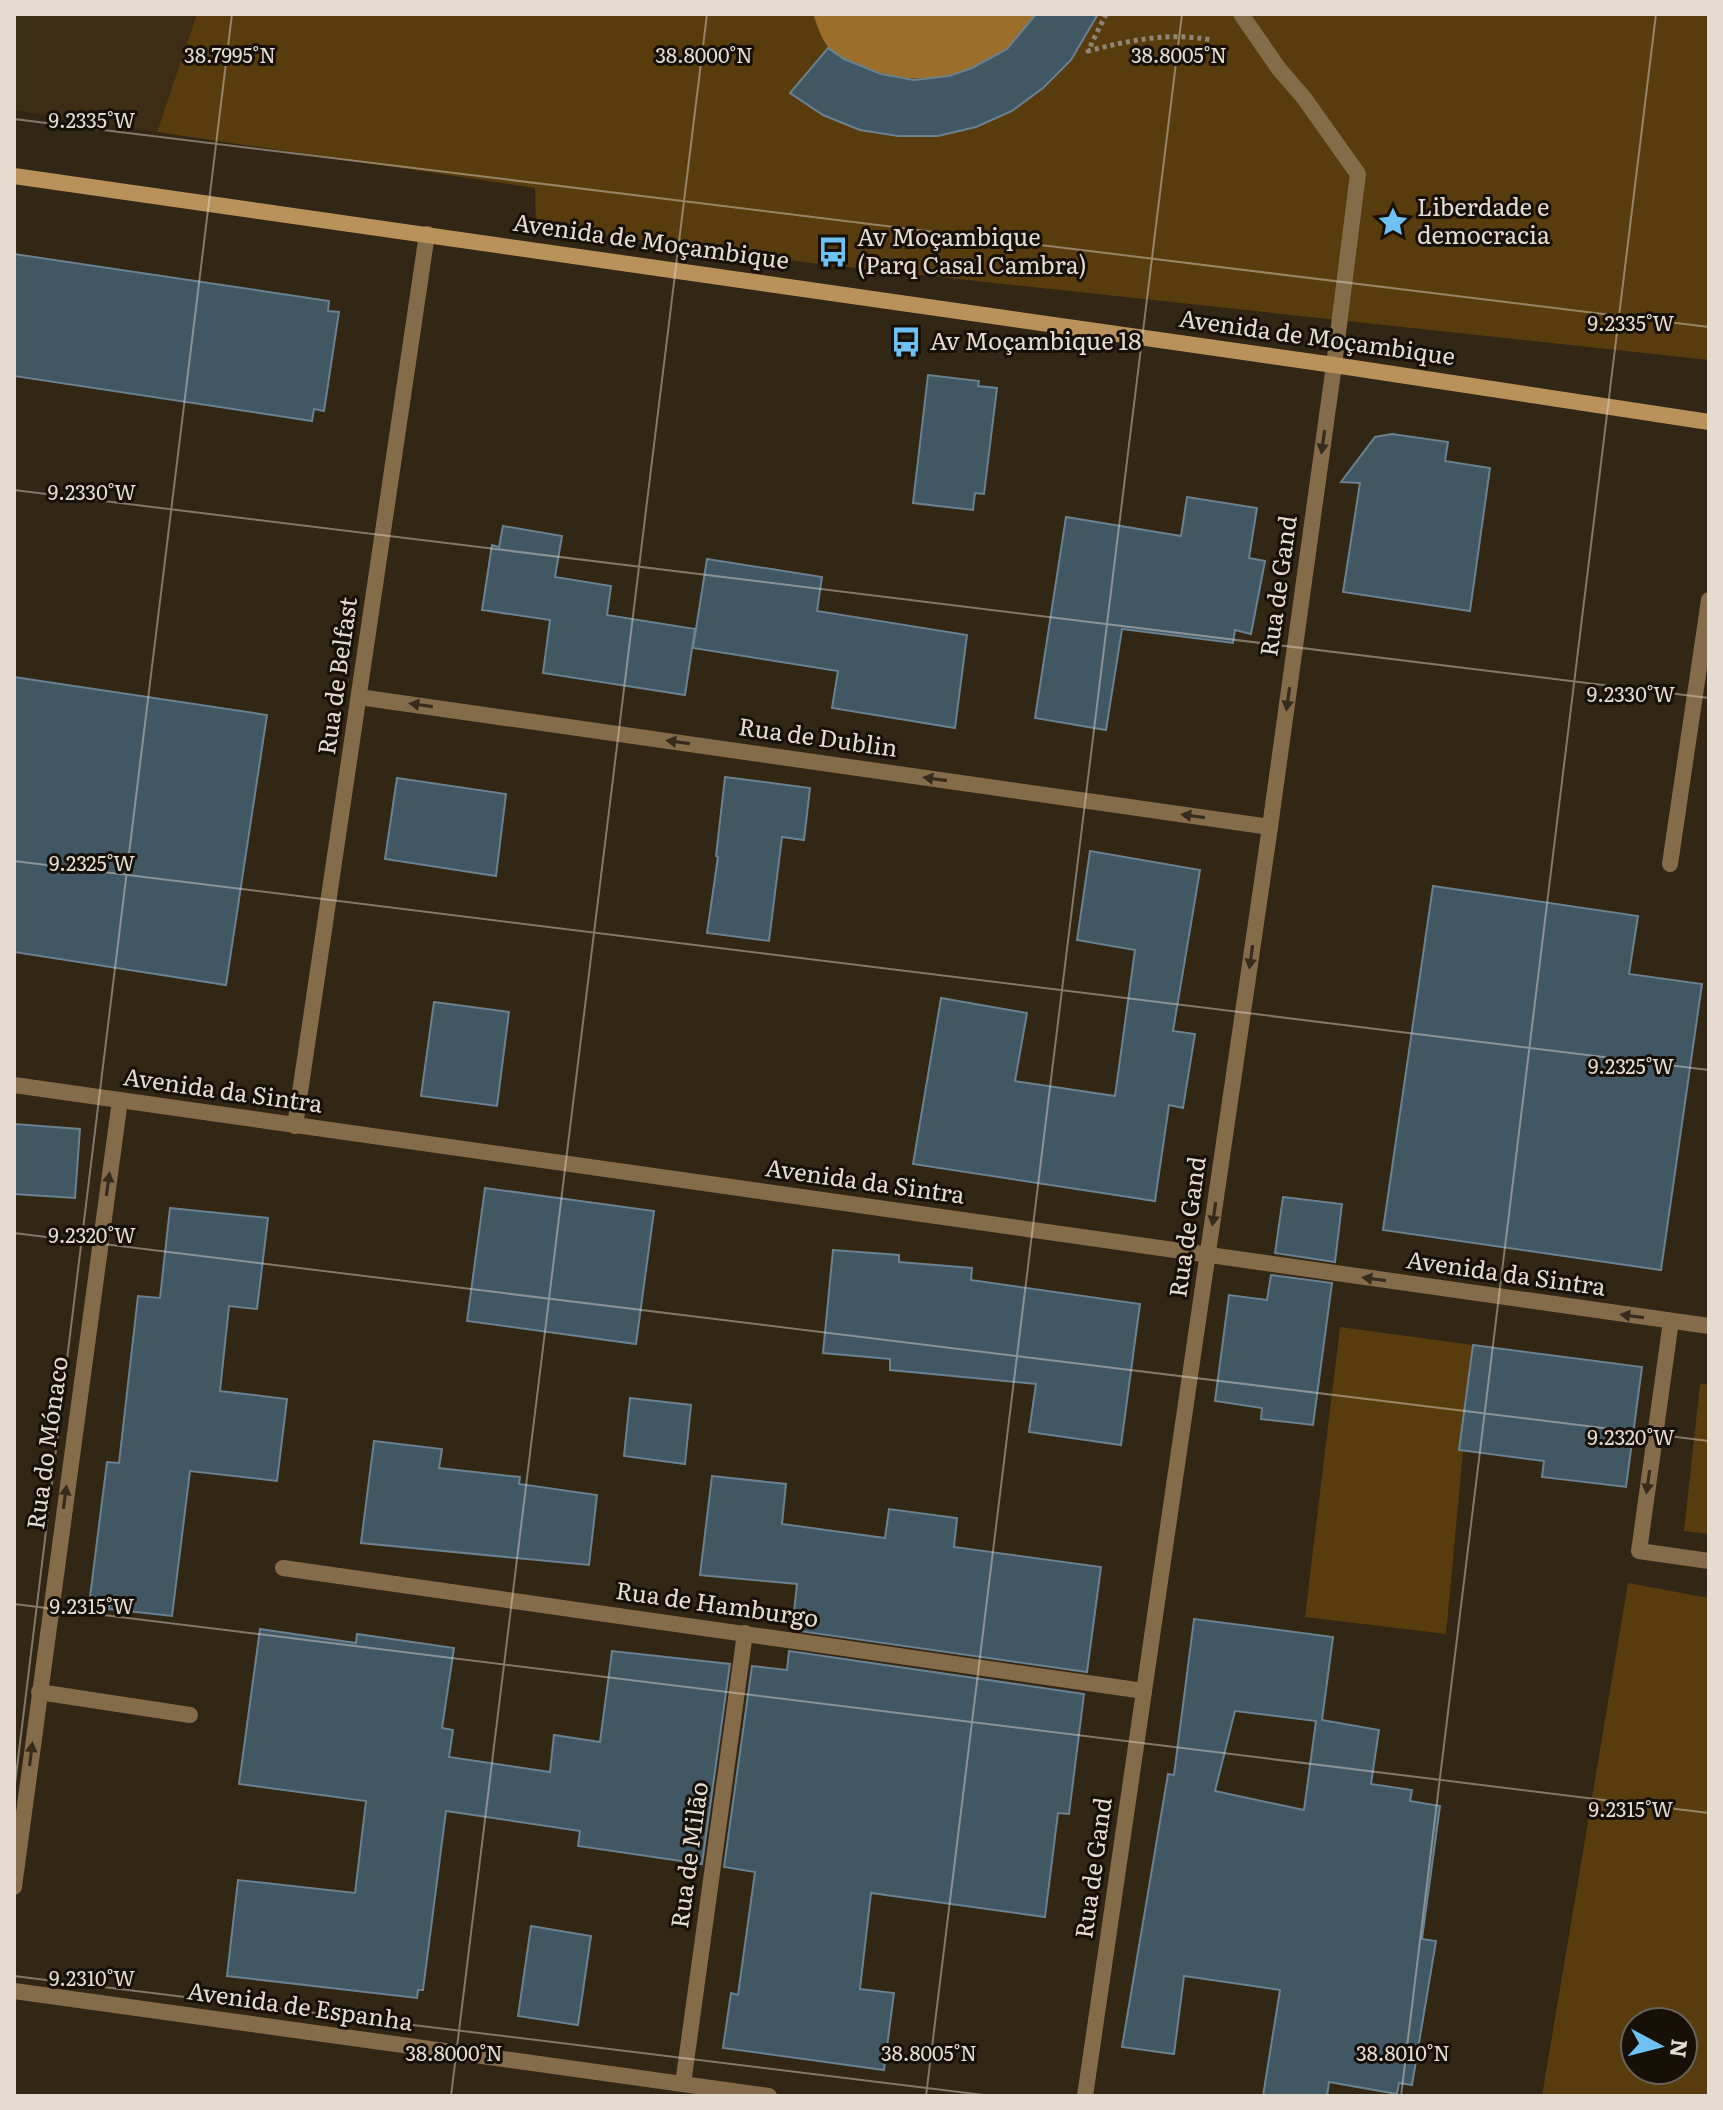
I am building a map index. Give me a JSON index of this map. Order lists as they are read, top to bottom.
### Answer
{
  "streets": {
    "street": [
      "Avenida de Moçambique",
      "Rua de Gand",
      "Rua de Belfast",
      "Rua de Dublin",
      "Avenida da Sintra",
      "Rua do Mónaco",
      "Rua de Hamburgo",
      "Rua de Milão",
      "Avenida de Espanha"
    ]
  },
  "crossings": [
    ["Avenida de Moçambique", "Rua de Gand"],
    ["Avenida de Moçambique", "Rua de Belfast"],
    ["Rua de Gand", "Rua de Dublin"],
    ["Rua de Gand", "Avenida da Sintra"],
    ["Rua de Gand", "Rua de Hamburgo"],
    ["Rua de Belfast", "Rua de Dublin"],
    ["Rua de Belfast", "Avenida da Sintra"],
    ["Avenida da Sintra", "Rua do Mónaco"],
    ["Rua de Hamburgo", "Rua de Milão"],
    ["Rua de Milão", "Avenida de Espanha"]
  ],
  "one_way": ["Rua de Gand", "Rua de Dublin", "Rua do Mónaco"],
  "places": {
    "place": ["Liberdade e democracia"],
    "bus stop": ["Av Moçambique (Parq Casal Cambra)", "Av Moçambique 18"]
  },
  "north": "right",
  "coordinates": [
    "38.7995°N",
    "38.8000°N",
    "38.8005°N",
    "9.2335°W",
    "9.2330°W",
    "9.2325°W",
    "9.2320°W",
    "9.2315°W",
    "9.2310°W",
    "38.8010°N"
  ]
}
